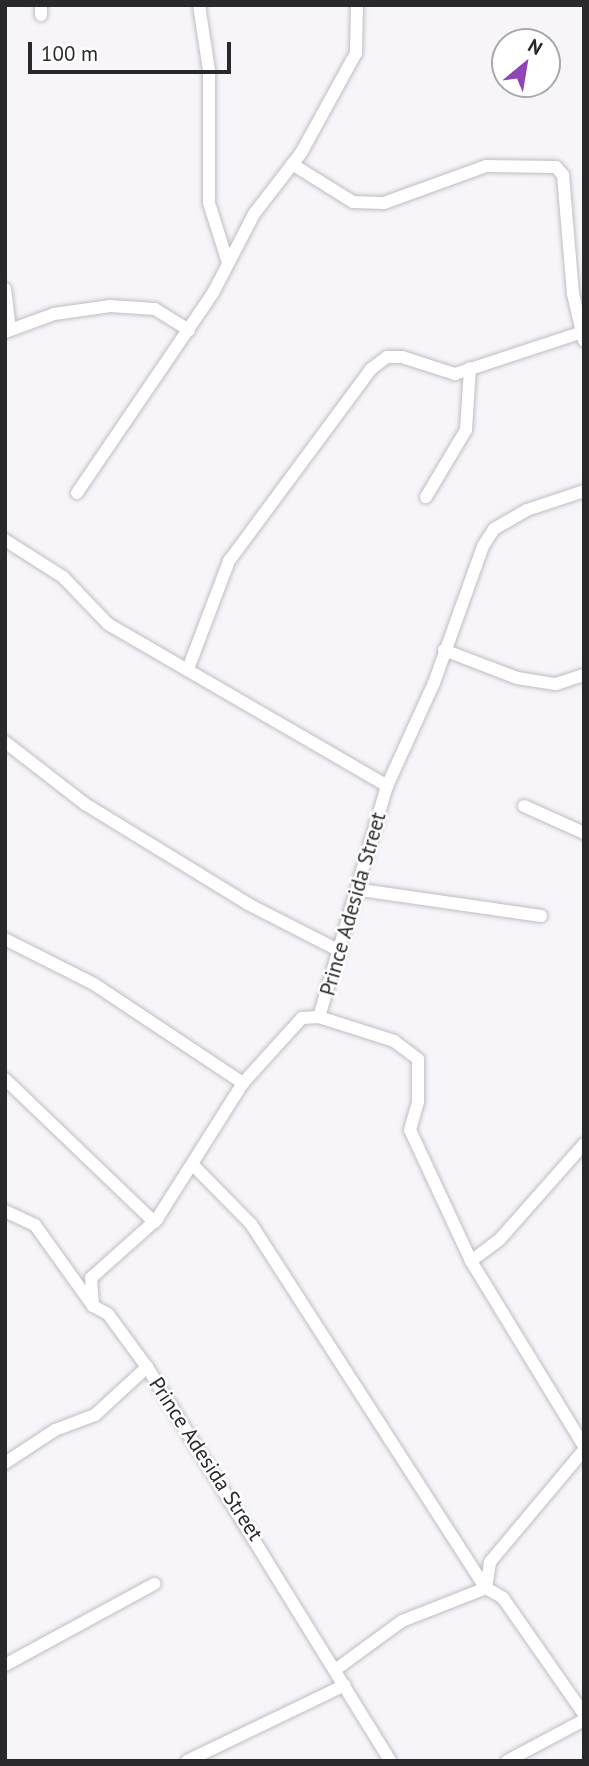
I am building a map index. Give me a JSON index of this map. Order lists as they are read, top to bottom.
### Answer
{
  "streets": {
    "street": ["Prince Adesida Street"]
  },
  "scale_bar": "100 m",
  "north": "top right"
}
